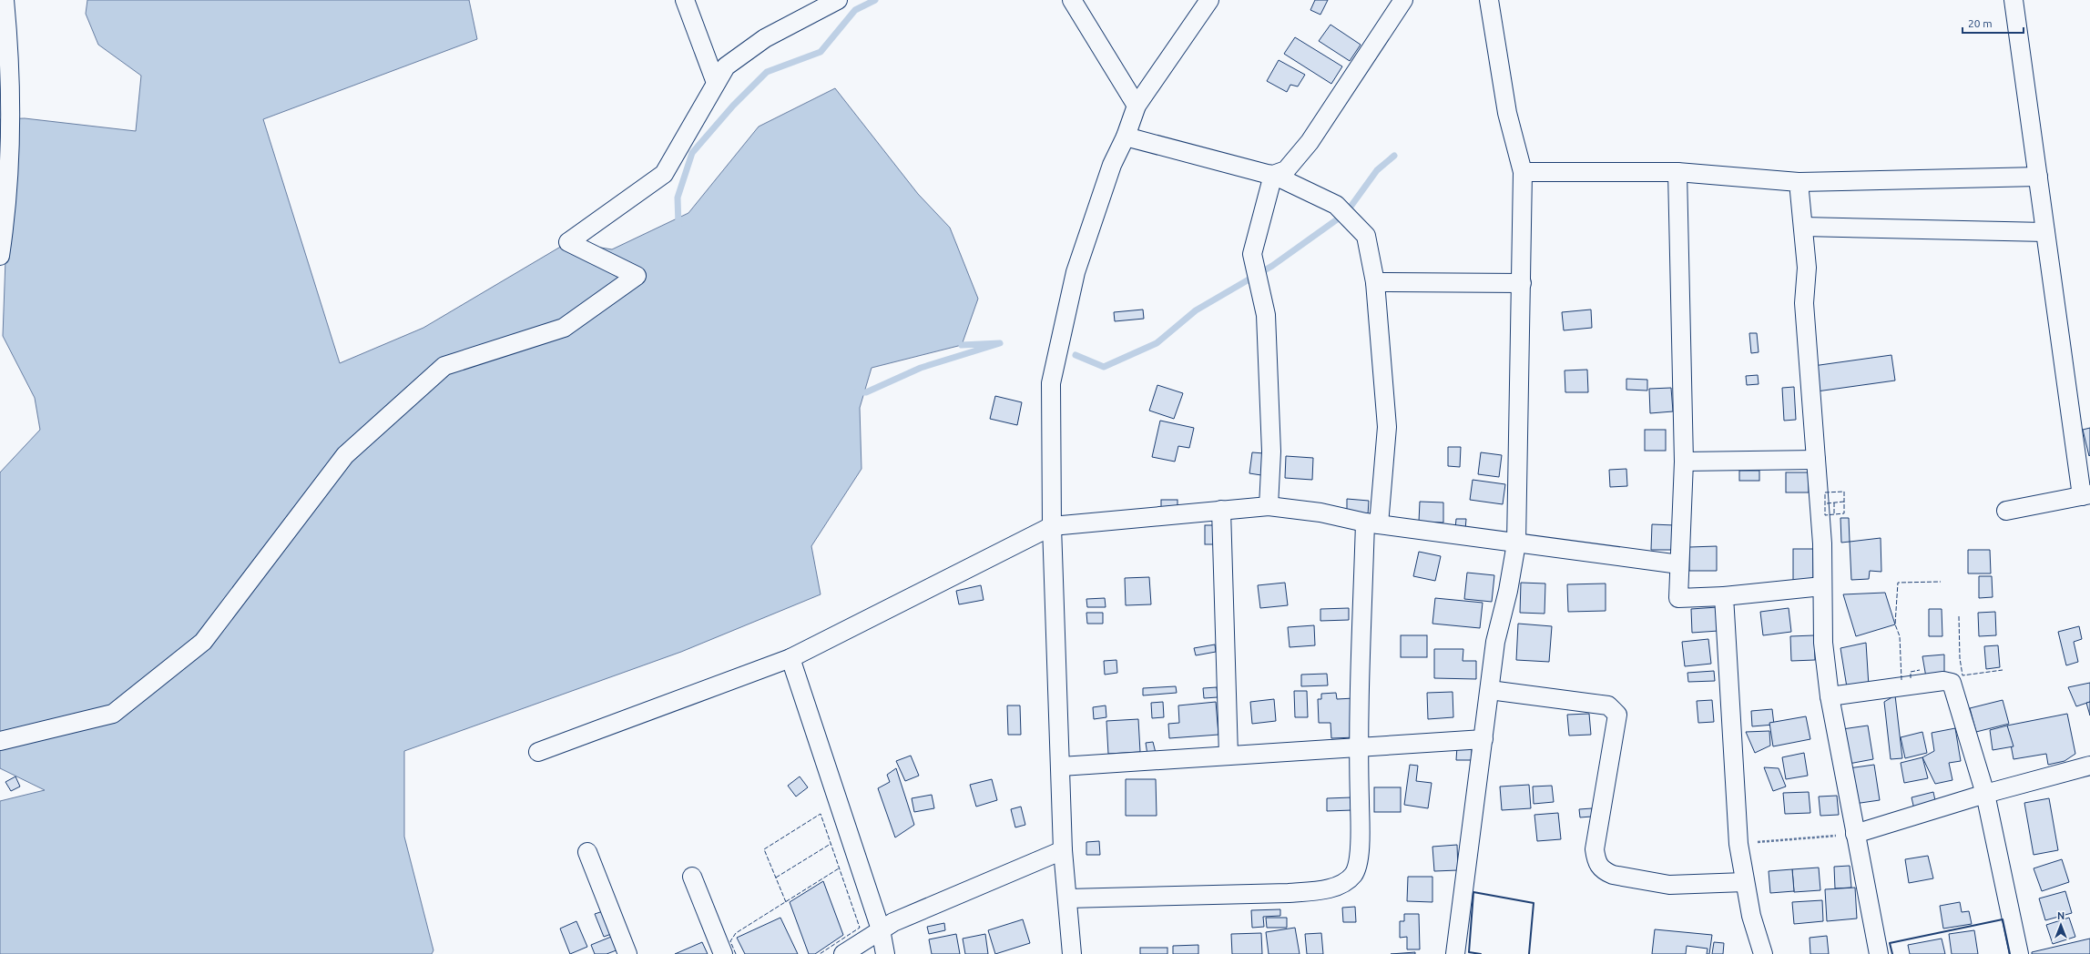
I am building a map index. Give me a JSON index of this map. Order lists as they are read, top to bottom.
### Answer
{
  "scale_bar": "20 m",
  "north": "top"
}
